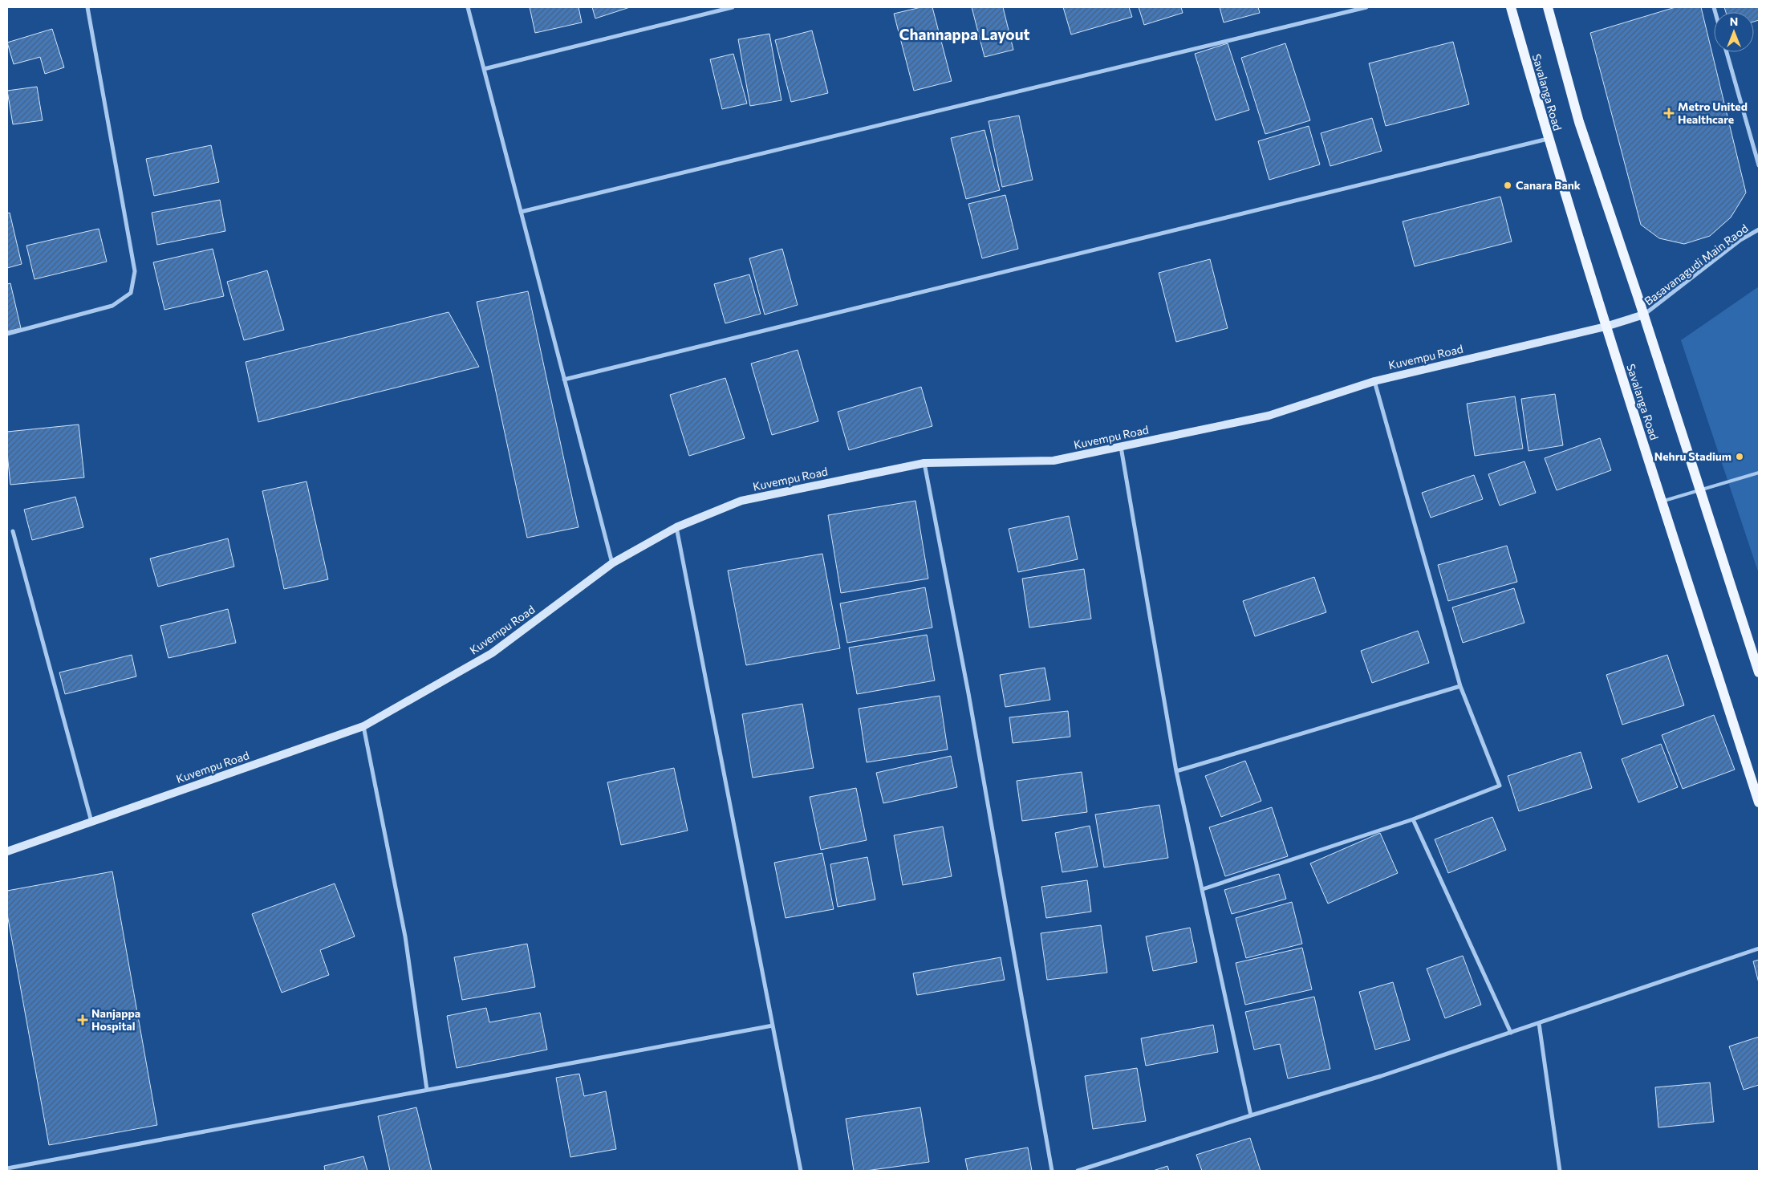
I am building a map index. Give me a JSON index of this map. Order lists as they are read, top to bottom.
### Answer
{
  "streets": {
    "main road": ["Savalanga Road", "Kuvempu Road"],
    "street": ["Basavanagudi Main Raod"]
  },
  "crossings": [
    ["Savalanga Road", "Basavanagudi Main Raod"],
    ["Savalanga Road", "Kuvempu Road"],
    ["Basavanagudi Main Raod", "Kuvempu Road"]
  ],
  "districts": ["Channappa Layout"],
  "places": {
    "health": ["Metro United Healthcare", "Nanjappa Hospital"],
    "other": ["Canara Bank", "Nehru Stadium"]
  },
  "north": "top"
}
